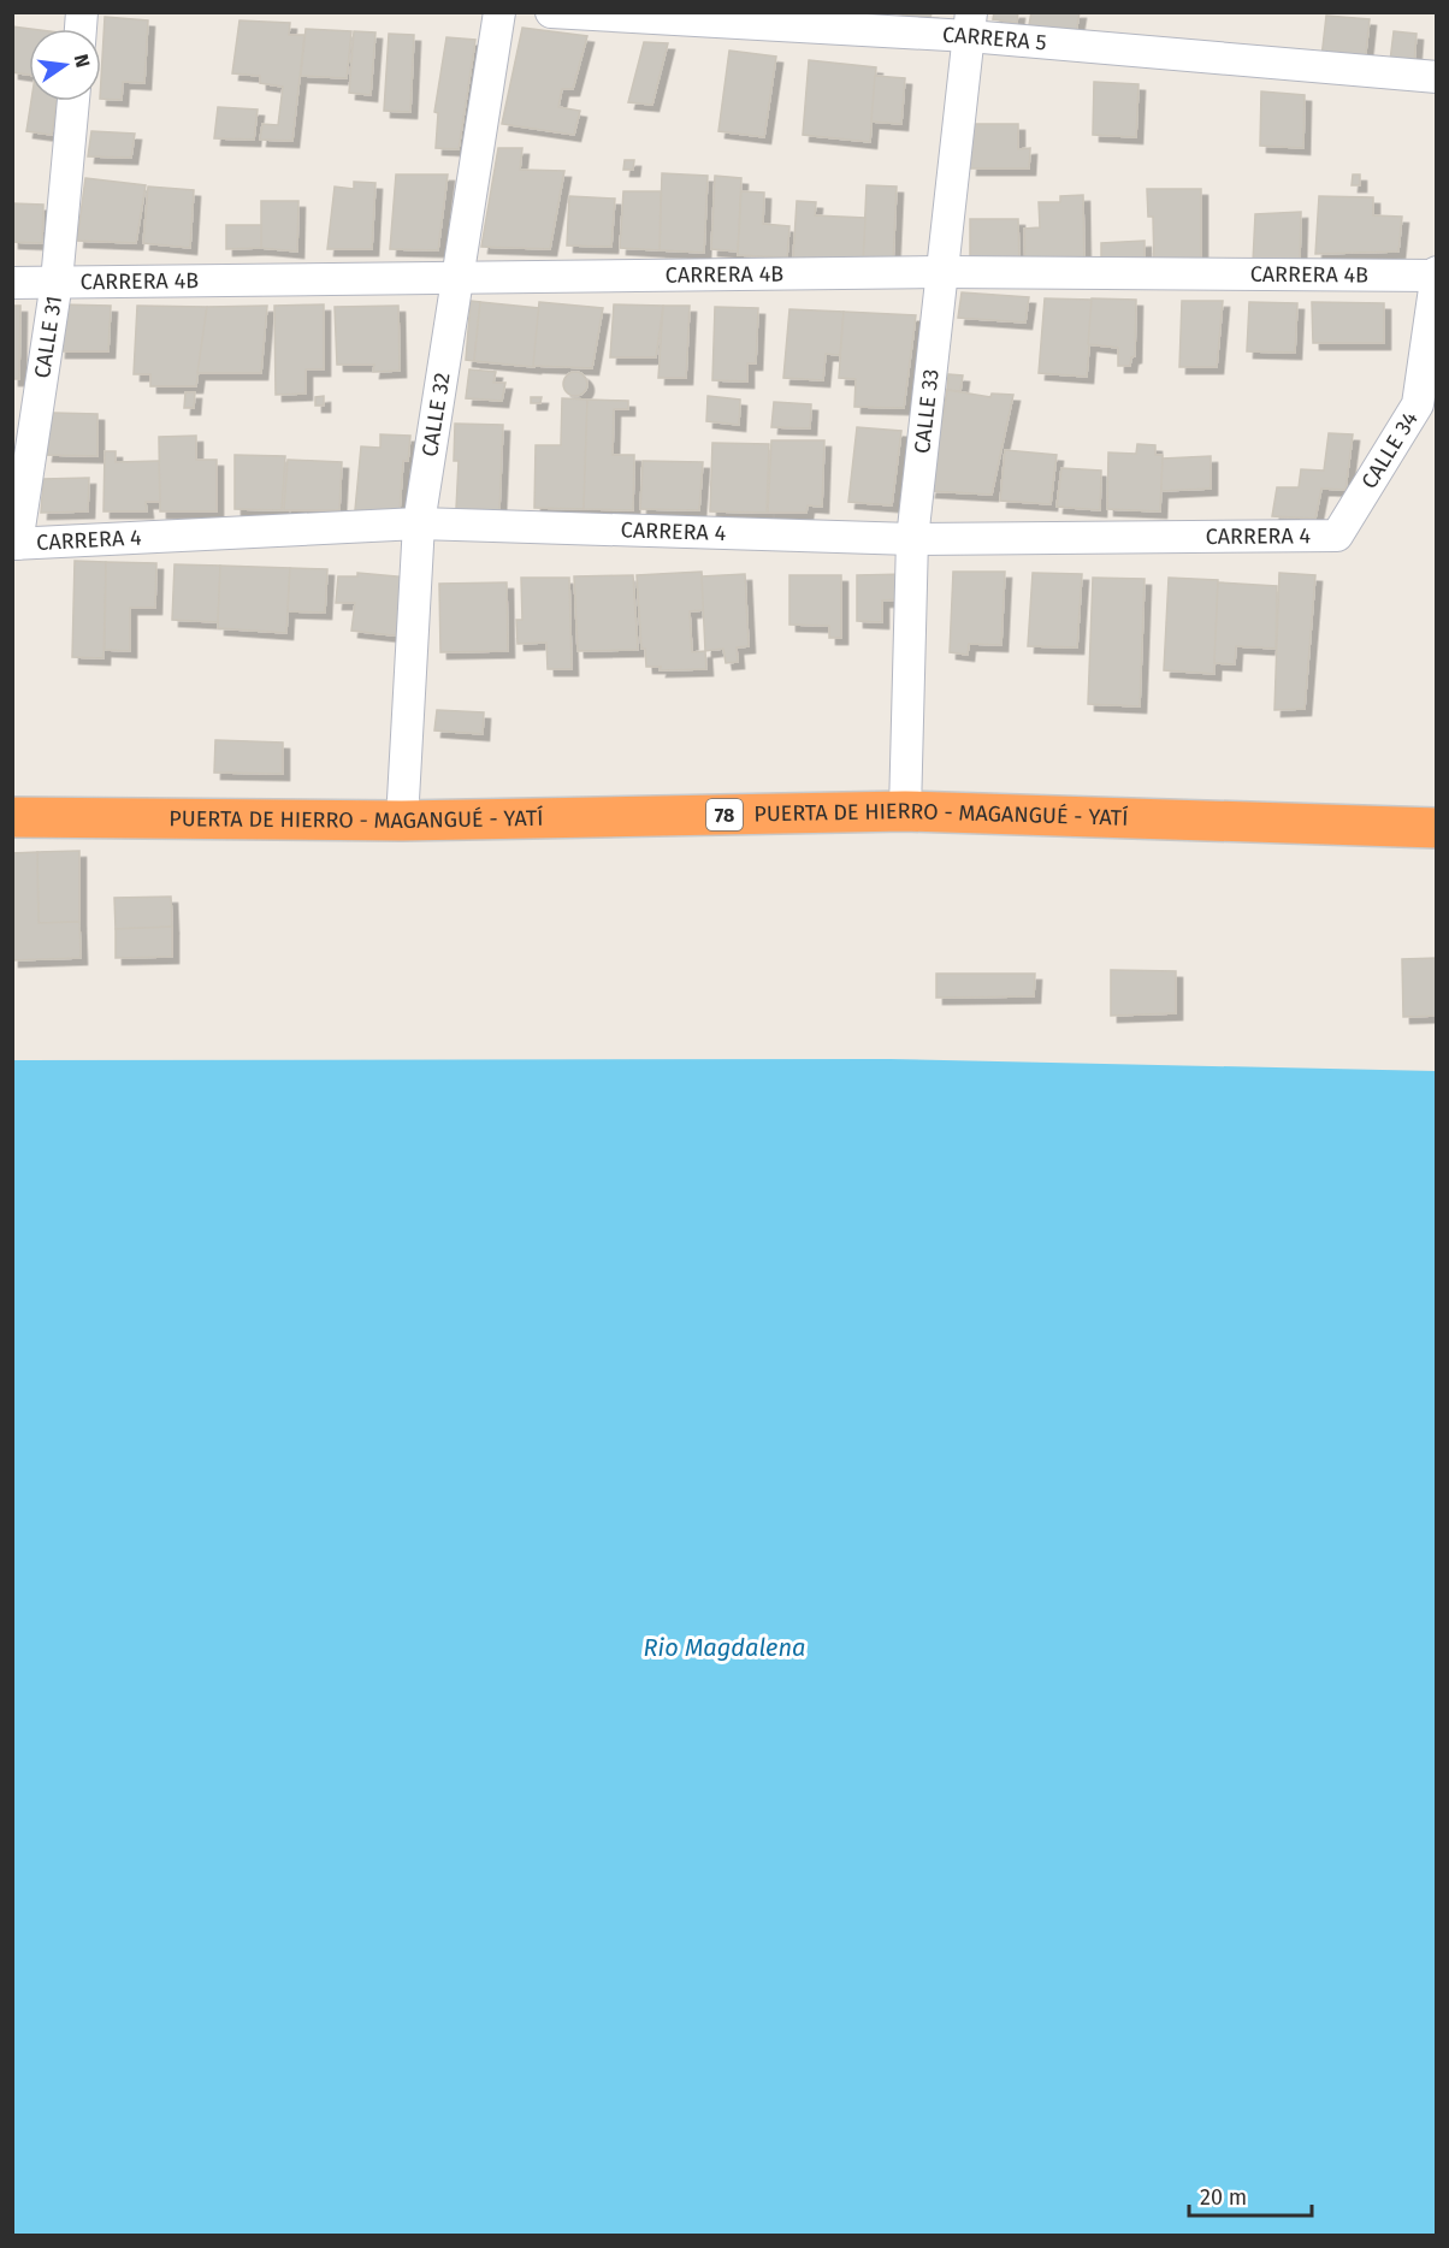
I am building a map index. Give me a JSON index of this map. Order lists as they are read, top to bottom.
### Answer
{
  "streets": {
    "highway": ["78", "PUERTA DE HIERRO - MAGANGUÉ - YATÍ"],
    "street": [
      "CARRERA 5",
      "CARRERA 4B",
      "CALLE 31",
      "CALLE 33",
      "CALLE 32",
      "CALLE 34",
      "CARRERA 4"
    ]
  },
  "crossings": [
    ["CARRERA 5", "CALLE 33"],
    ["CARRERA 4B", "CALLE 31"],
    ["CARRERA 4B", "CALLE 33"],
    ["CARRERA 4B", "CALLE 32"],
    ["CARRERA 4B", "CALLE 34"],
    ["CALLE 31", "CARRERA 4"],
    ["CALLE 33", "CARRERA 4"],
    ["CALLE 33", "PUERTA DE HIERRO - MAGANGUÉ - YATÍ"],
    ["CALLE 32", "CARRERA 4"],
    ["CALLE 32", "PUERTA DE HIERRO - MAGANGUÉ - YATÍ"],
    ["CALLE 34", "CARRERA 4"]
  ],
  "water": ["Rio Magdalena"],
  "scale_bar": "20 m",
  "north": "right"
}
